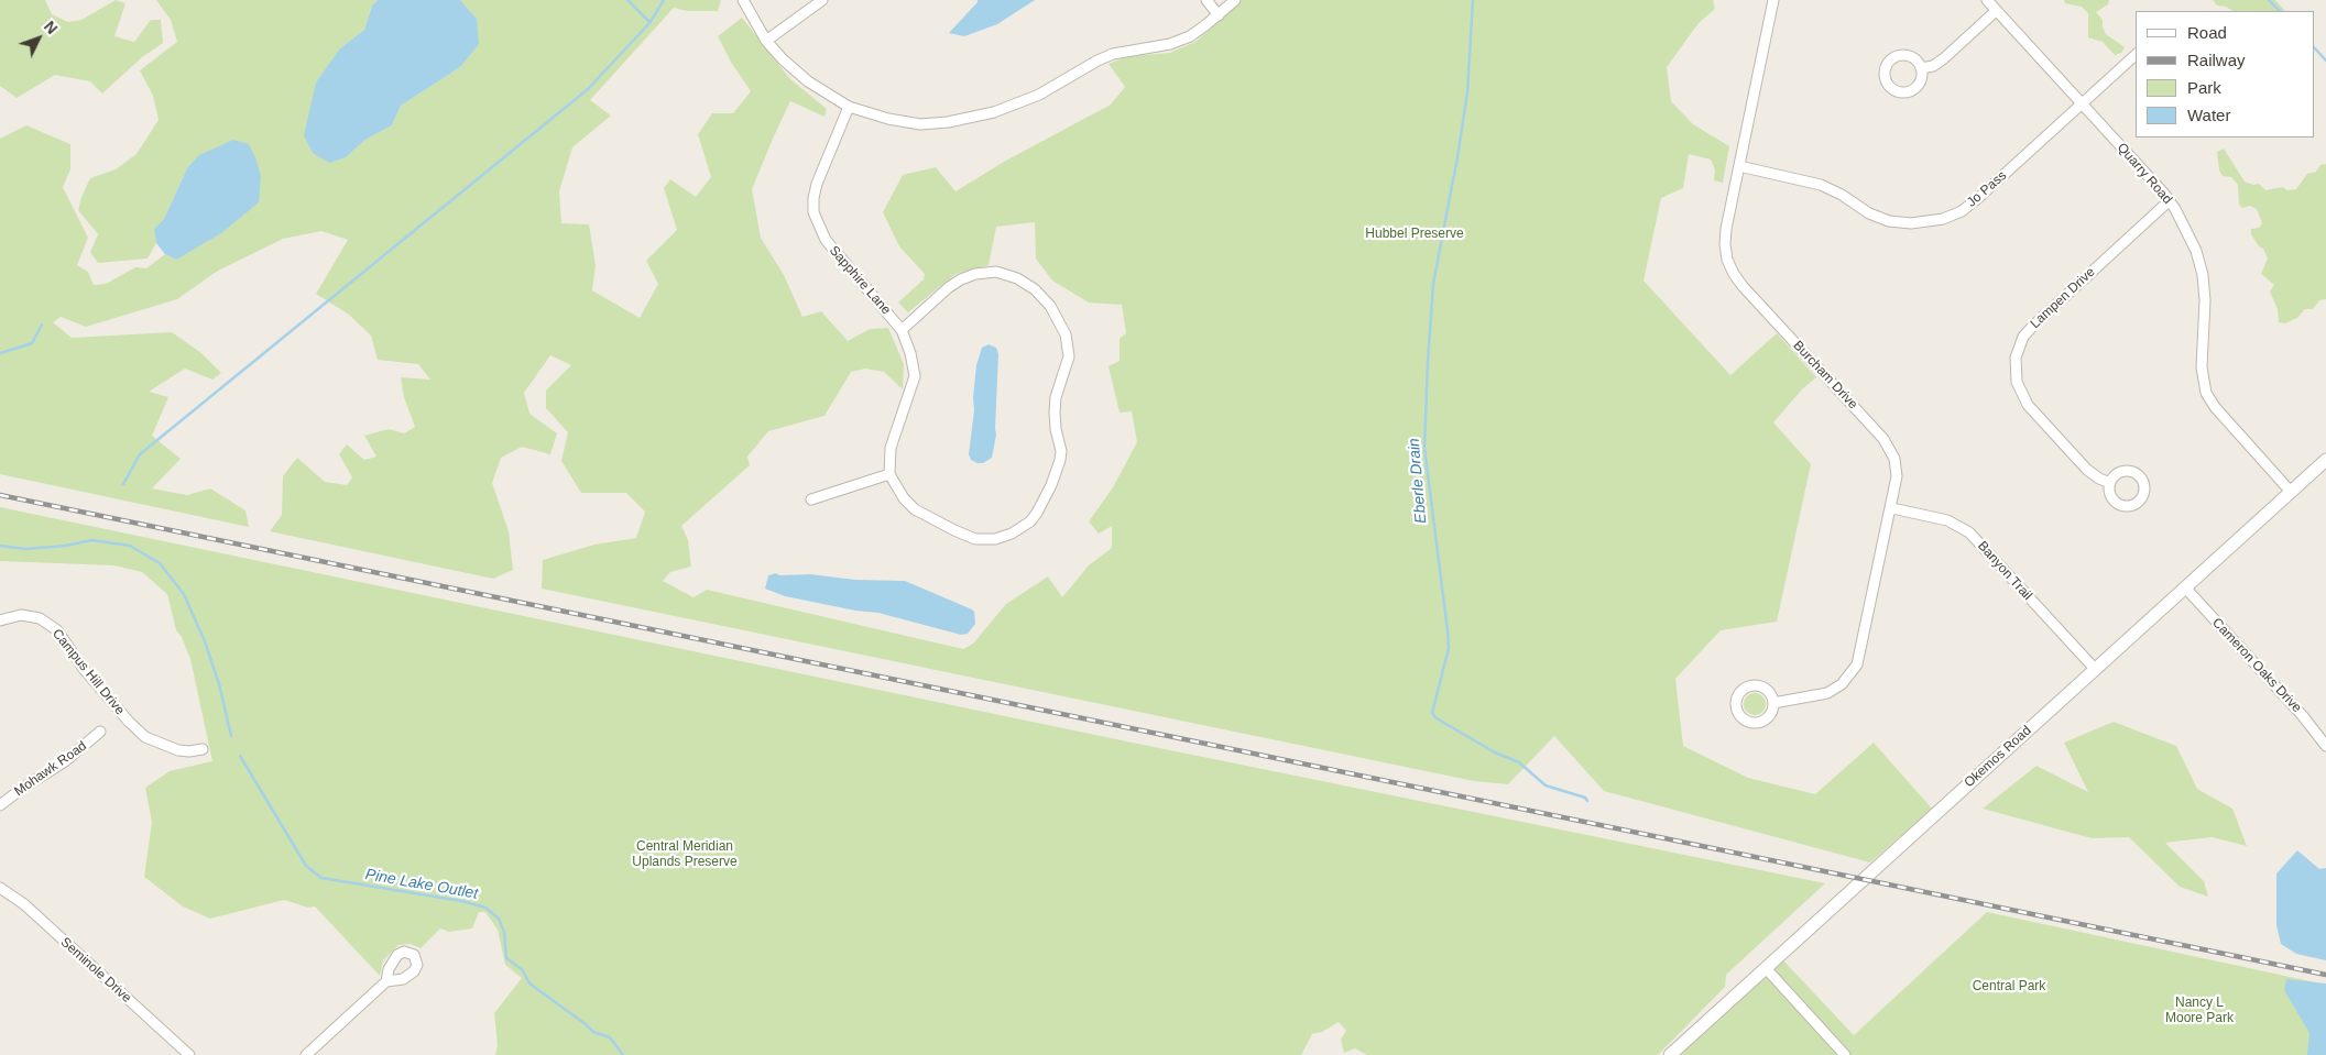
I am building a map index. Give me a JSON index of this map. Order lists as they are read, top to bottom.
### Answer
{
  "streets": {
    "street": [
      "Quarry Road",
      "Jo Pass",
      "Sapphire Lane",
      "Lampen Drive",
      "Burcham Drive",
      "Banyon Trail",
      "Cameron Oaks Drive",
      "Campus Hill Drive",
      "Okemos Road",
      "Mohawk Road",
      "Seminole Drive"
    ]
  },
  "crossings": [
    ["Quarry Road", "Jo Pass"],
    ["Quarry Road", "Lampen Drive"],
    ["Quarry Road", "Okemos Road"],
    ["Jo Pass", "Burcham Drive"],
    ["Burcham Drive", "Banyon Trail"],
    ["Banyon Trail", "Okemos Road"],
    ["Cameron Oaks Drive", "Okemos Road"]
  ],
  "water": ["Eberle Drain", "Pine Lake Outlet"],
  "parks": [
    "Hubbel Preserve",
    "Central Meridian Uplands Preserve",
    "Central Park",
    "Nancy L Moore Park"
  ],
  "legend": [
    "Road",
    "Railway",
    "Park",
    "Water"
  ],
  "north": "top right"
}
